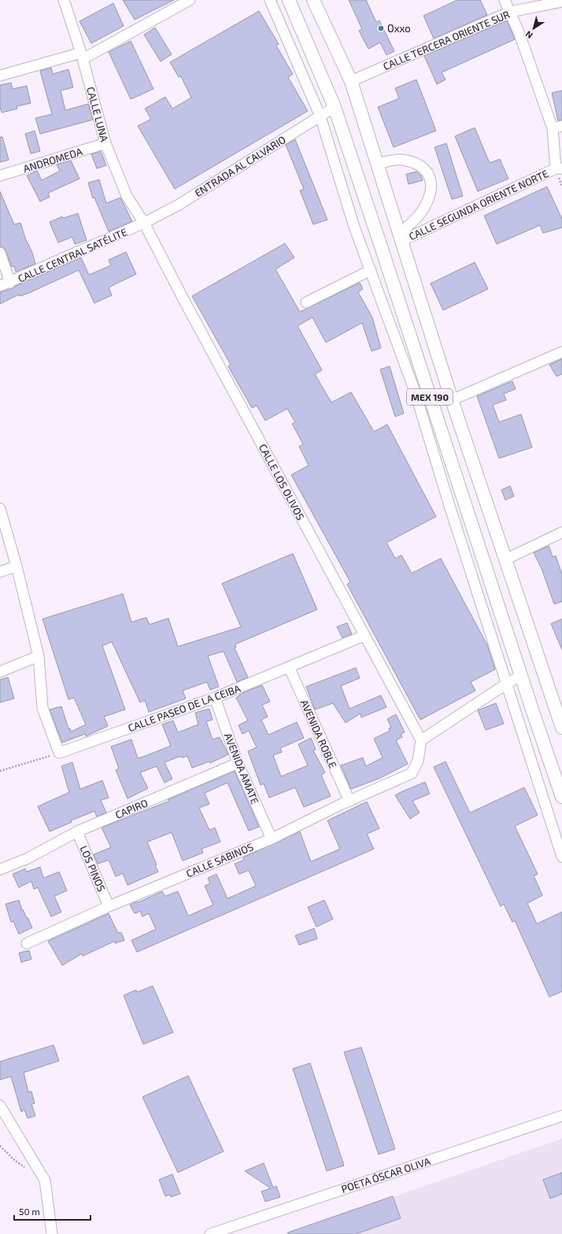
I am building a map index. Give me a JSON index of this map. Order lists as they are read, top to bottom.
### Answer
{
  "streets": {
    "main road": ["MEX 190"],
    "street": [
      "CALLE TERCERA ORIENTE SUR",
      "CALLE LUNA",
      "ANDROMEDA",
      "ENTRADA AL CALVARIO",
      "CALLE SEGUNDA ORIENTE NORTE",
      "CALLE CENTRAL SATÉLITE",
      "CALLE LOS OLIVOS",
      "CALLE PASEO DE LA CEIBA",
      "AVENIDA ROBLE",
      "AVENIDA AMATE",
      "CAPIRO",
      "CALLE SABINOS",
      "LOS PINOS",
      "POETA ÓSCAR OLIVA"
    ]
  },
  "crossings": [
    ["CALLE TERCERA ORIENTE SUR", "MEX 190"],
    ["CALLE LUNA", "ANDROMEDA"],
    ["CALLE LUNA", "ENTRADA AL CALVARIO"],
    ["CALLE LUNA", "CALLE CENTRAL SATÉLITE"],
    ["CALLE LUNA", "CALLE LOS OLIVOS"],
    ["ENTRADA AL CALVARIO", "CALLE CENTRAL SATÉLITE"],
    ["ENTRADA AL CALVARIO", "MEX 190"],
    ["ENTRADA AL CALVARIO", "CALLE LOS OLIVOS"],
    ["CALLE SEGUNDA ORIENTE NORTE", "MEX 190"],
    ["CALLE CENTRAL SATÉLITE", "CALLE LOS OLIVOS"],
    ["CALLE LOS OLIVOS", "CALLE PASEO DE LA CEIBA"],
    ["CALLE LOS OLIVOS", "CALLE SABINOS"],
    ["CALLE PASEO DE LA CEIBA", "AVENIDA ROBLE"],
    ["CALLE PASEO DE LA CEIBA", "AVENIDA AMATE"],
    ["AVENIDA ROBLE", "CALLE SABINOS"],
    ["AVENIDA AMATE", "CAPIRO"],
    ["AVENIDA AMATE", "CALLE SABINOS"],
    ["CAPIRO", "LOS PINOS"],
    ["CALLE SABINOS", "LOS PINOS"]
  ],
  "places": ["Oxxo"],
  "scale_bar": "50 m",
  "north": "bottom left"
}
